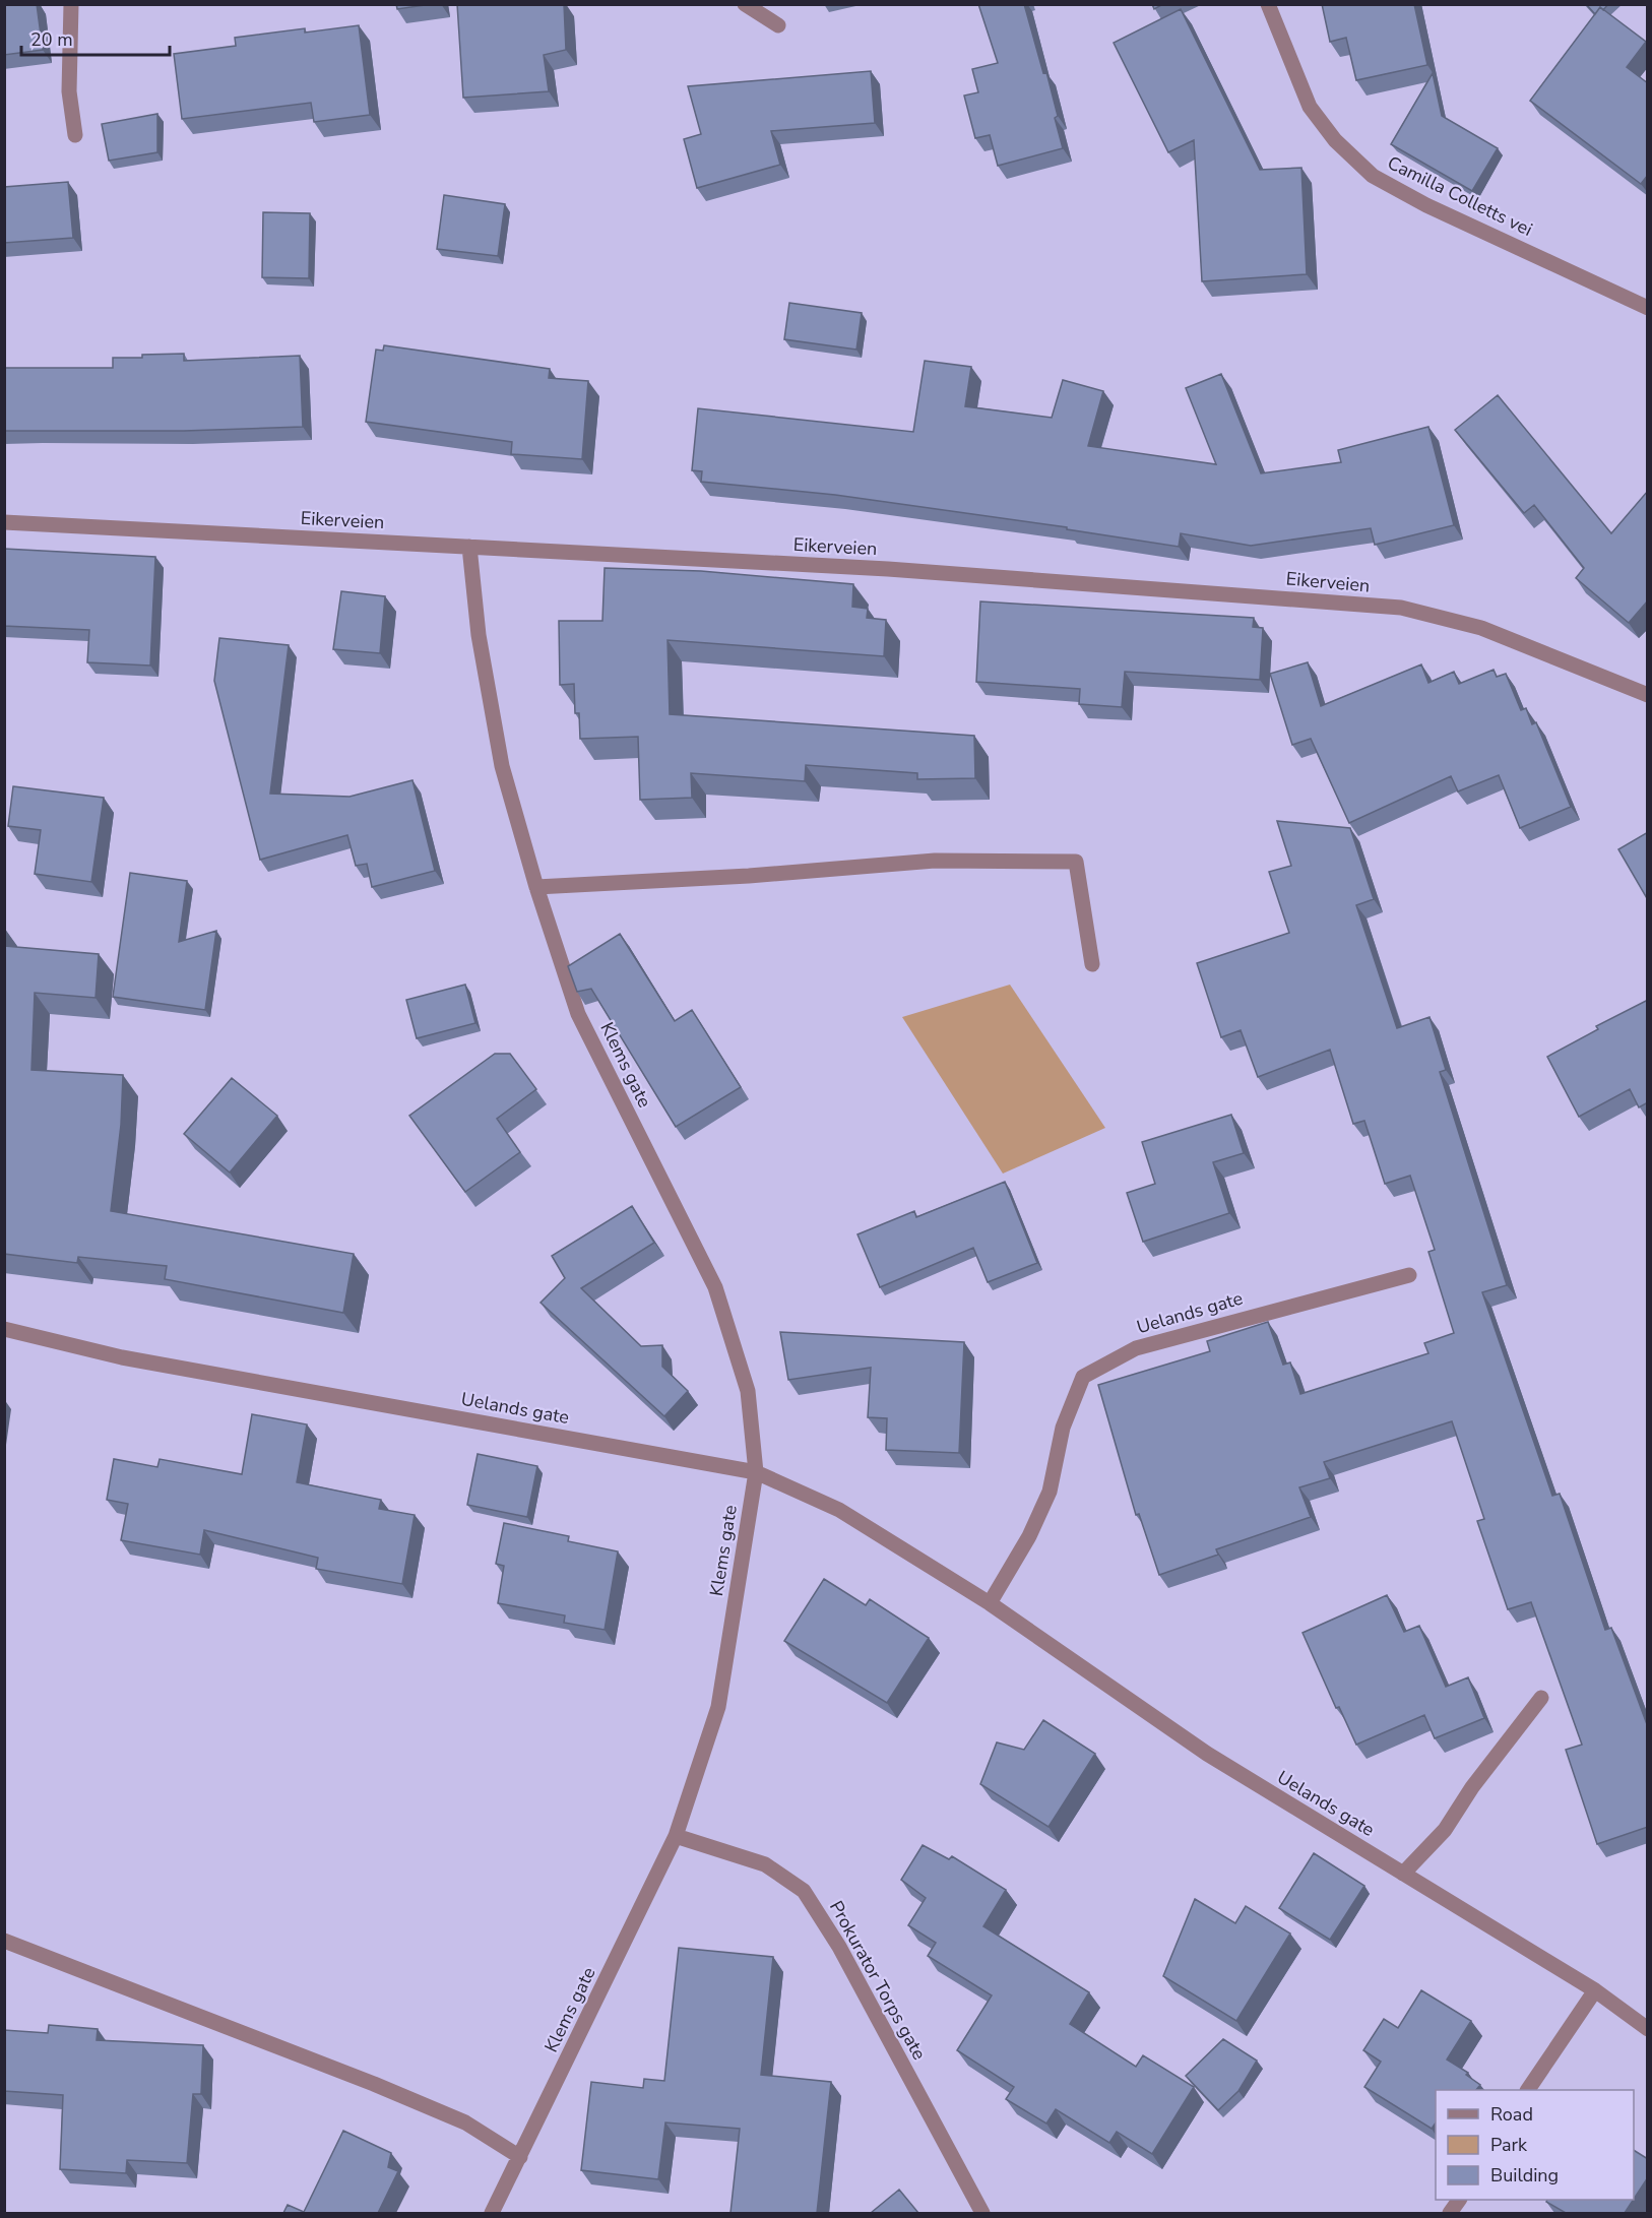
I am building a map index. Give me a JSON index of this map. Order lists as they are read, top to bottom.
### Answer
{
  "streets": {
    "street": [
      "Camilla Colletts vei",
      "Eikerveien",
      "Klems gate",
      "Uelands gate",
      "Prokurator Torps gate"
    ]
  },
  "crossings": [
    ["Eikerveien", "Klems gate"],
    ["Klems gate", "Uelands gate"],
    ["Klems gate", "Prokurator Torps gate"]
  ],
  "legend": ["Road", "Park", "Building"],
  "scale_bar": "20 m"
}
